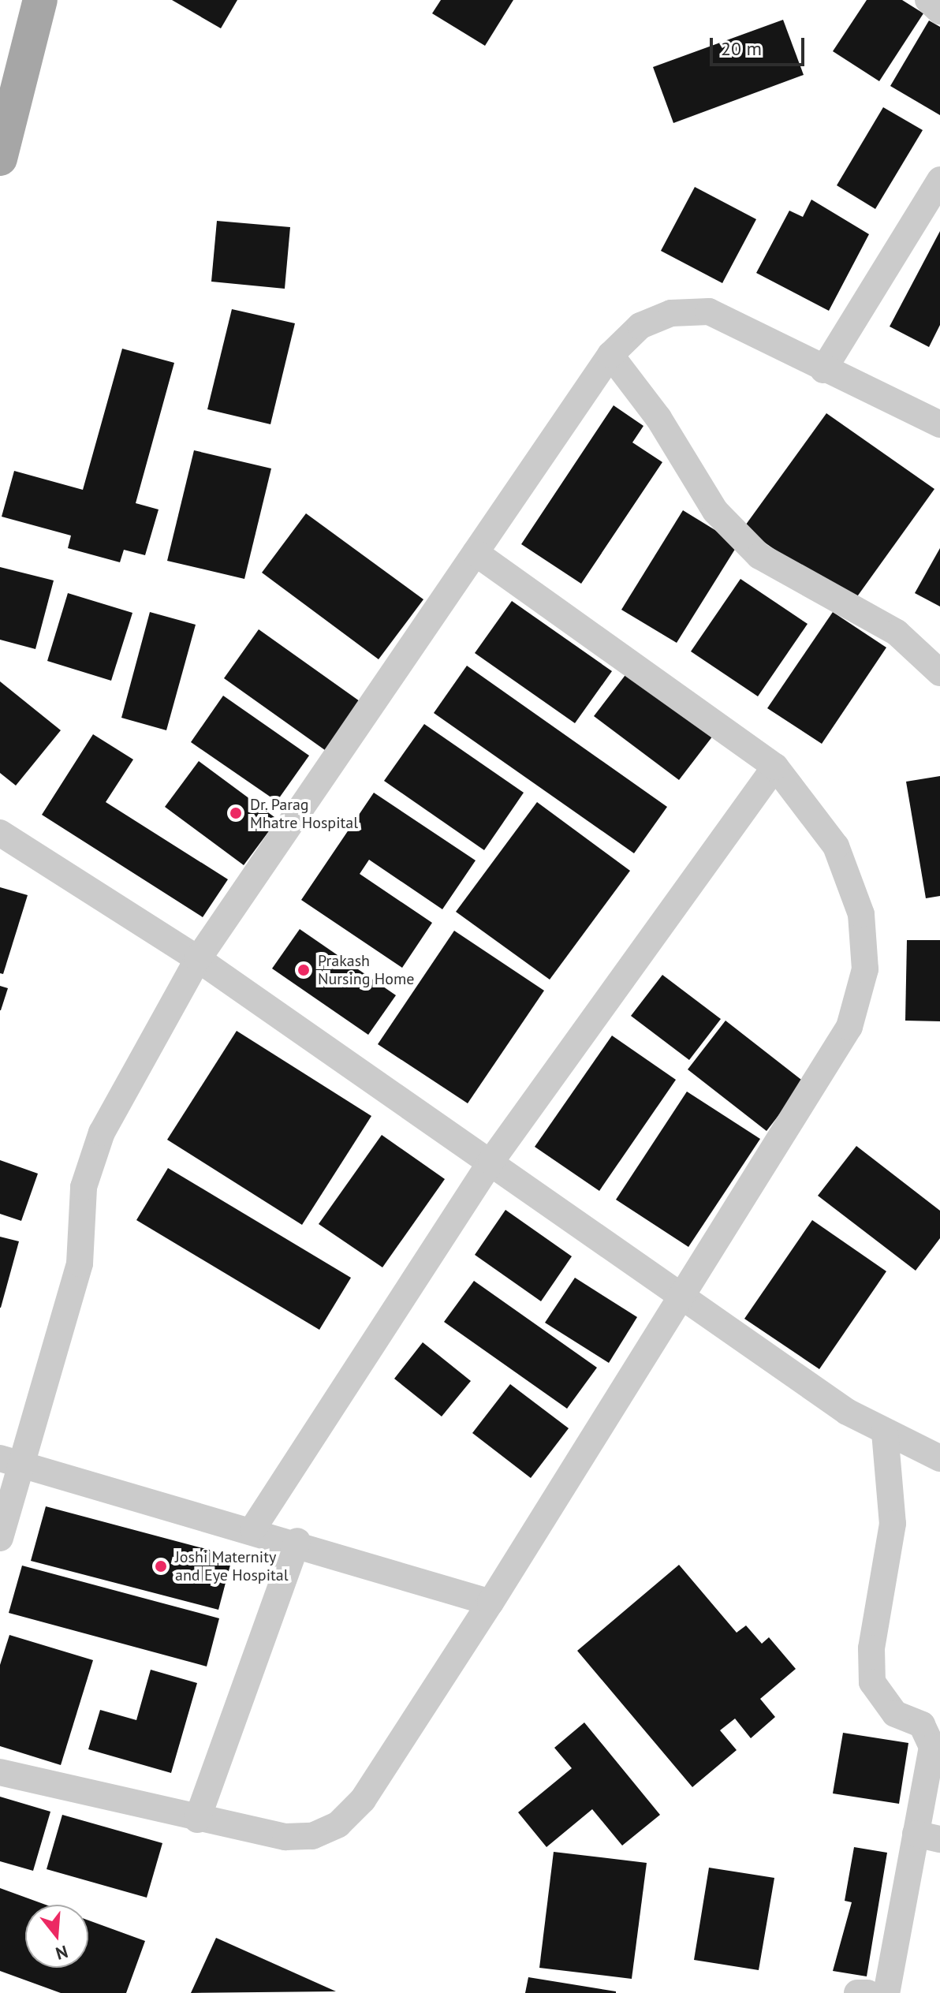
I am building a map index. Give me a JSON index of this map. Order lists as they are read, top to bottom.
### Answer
{
  "places": ["Dr. Parag Mhatre Hospital", "Prakash Nursing Home", "Joshi Maternity and Eye Hospital"],
  "scale_bar": "20 m",
  "north": "bottom"
}
